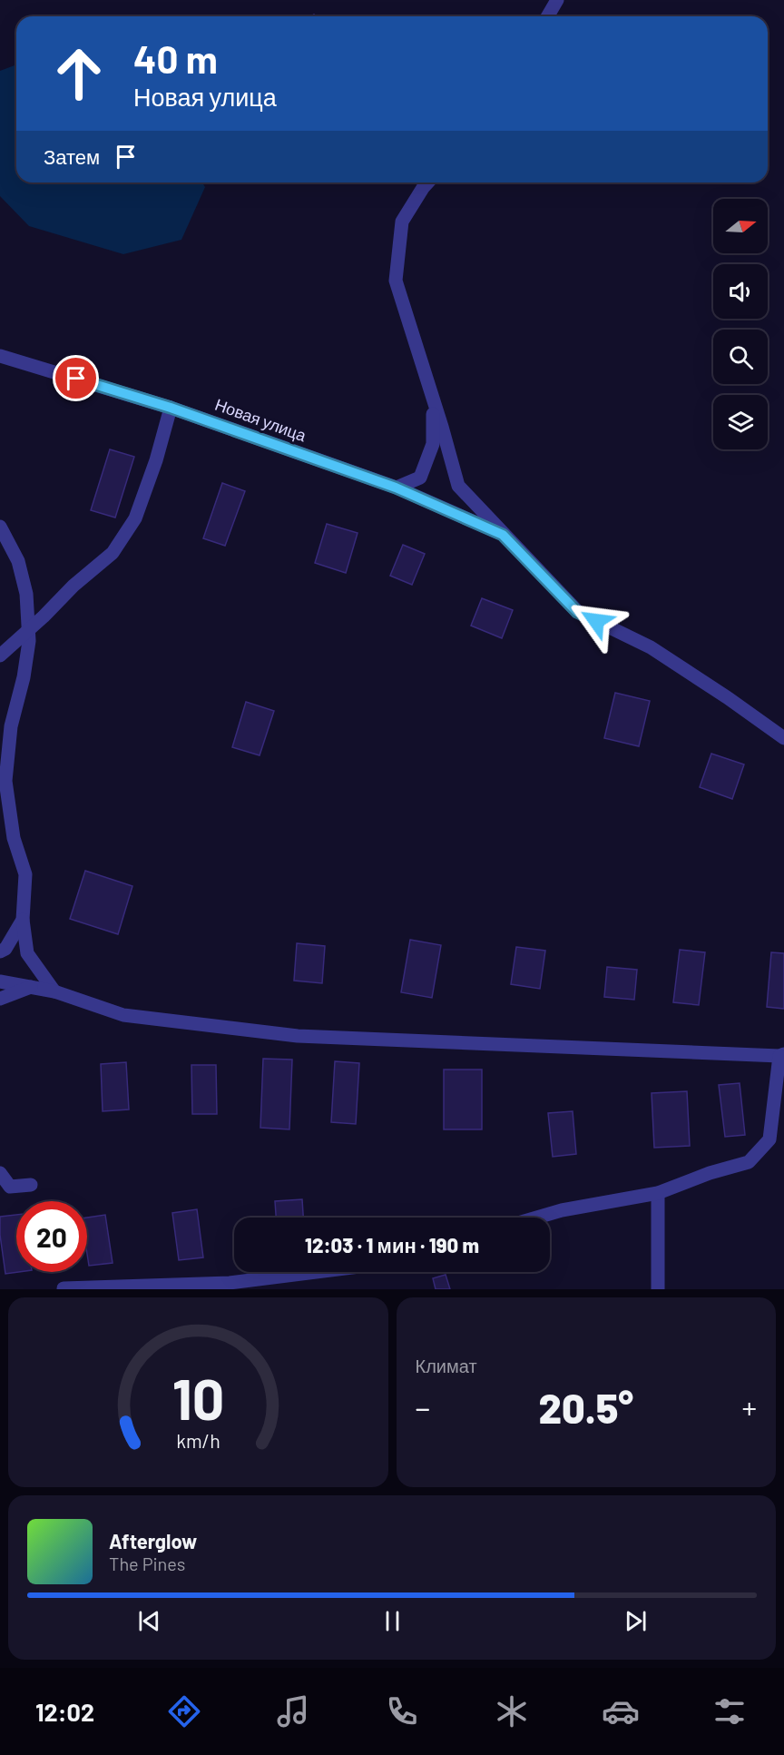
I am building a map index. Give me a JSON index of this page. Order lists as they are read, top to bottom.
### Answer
{
  "streets": {
    "street": ["Новая улица"]
  },
  "north": "right",
  "page": {
    "turn": ["40 m", "Новая улица"],
    "then": "Затем",
    "limit": "20",
    "trip": "12:03 · 1 мин · 190 m",
    "tile": "Климат",
    "heat": ["−", "20.5°", "+"],
    "song": ["Afterglow", "The Pines"],
    "tabs": "12:02",
    "gauge": ["10", "km/h"]
  }
}
